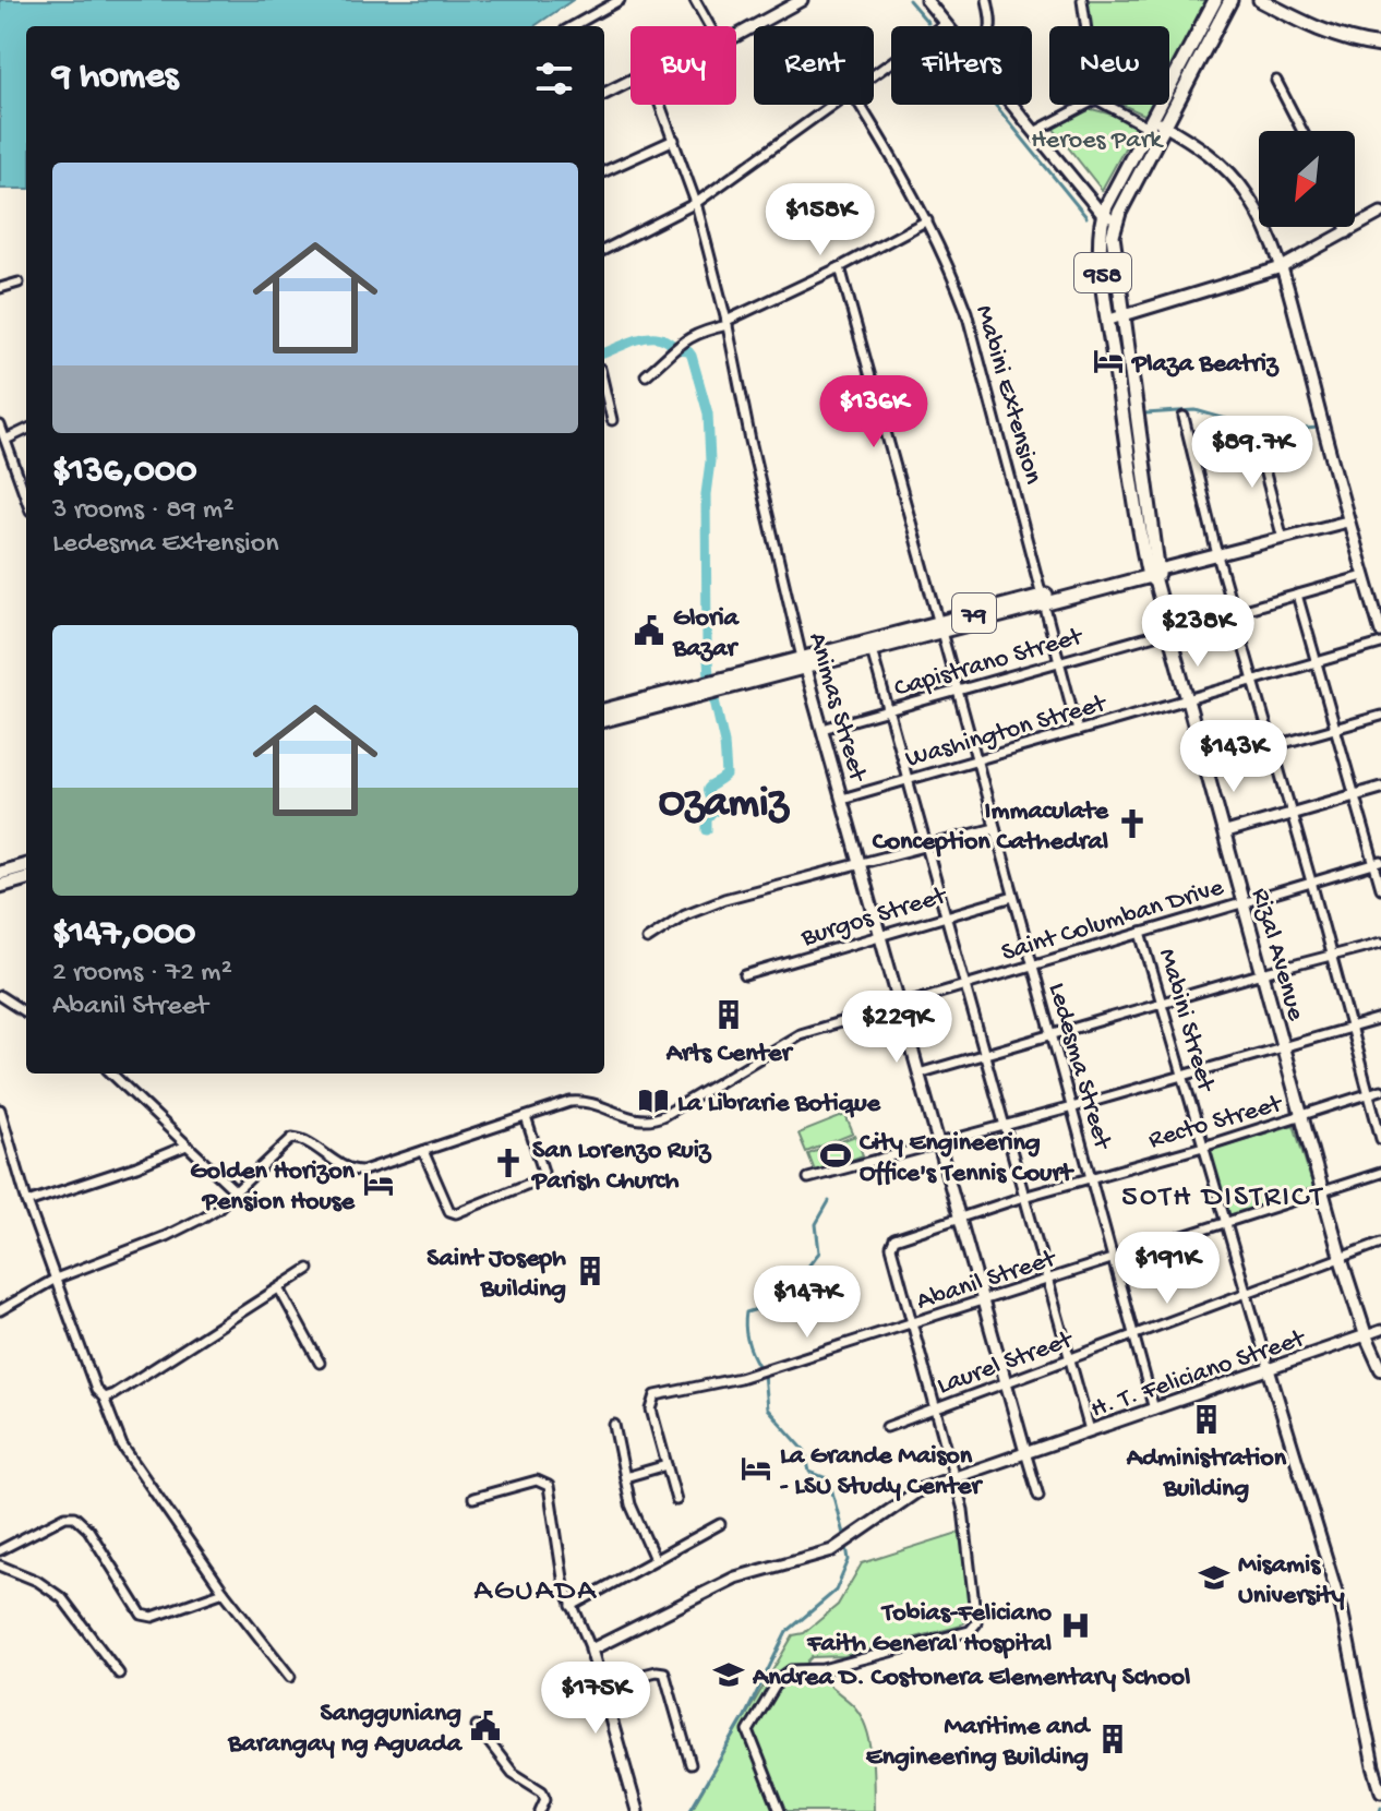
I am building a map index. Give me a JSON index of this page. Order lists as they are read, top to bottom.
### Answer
{
  "streets": {
    "main road": ["958", "79", "Rizal Avenue"],
    "street": [
      "Mabini Extension",
      "Capistrano Street",
      "Animas Street",
      "Washington Street",
      "Burgos Street",
      "Saint Columban Drive",
      "Mabini Street",
      "Ledesma Street",
      "Recto Street",
      "Abanil Street",
      "Laurel Street",
      "H. T. Feliciano Street"
    ]
  },
  "crossings": [
    ["958", "79"],
    ["958", "Rizal Avenue"],
    ["Mabini Extension", "79"],
    ["Mabini Extension", "Capistrano Street"],
    ["Mabini Extension", "Washington Street"],
    ["79", "Animas Street"],
    ["79", "Rizal Avenue"],
    ["79", "Ledesma Street"],
    ["Capistrano Street", "Animas Street"],
    ["Capistrano Street", "Rizal Avenue"],
    ["Capistrano Street", "Ledesma Street"],
    ["Animas Street", "Washington Street"],
    ["Animas Street", "Burgos Street"],
    ["Animas Street", "Saint Columban Drive"],
    ["Animas Street", "Recto Street"],
    ["Animas Street", "Abanil Street"],
    ["Animas Street", "Laurel Street"],
    ["Animas Street", "H. T. Feliciano Street"],
    ["Washington Street", "Rizal Avenue"],
    ["Washington Street", "Ledesma Street"],
    ["Burgos Street", "Ledesma Street"],
    ["Saint Columban Drive", "Rizal Avenue"],
    ["Saint Columban Drive", "Mabini Street"],
    ["Saint Columban Drive", "Ledesma Street"],
    ["Rizal Avenue", "Recto Street"],
    ["Rizal Avenue", "Abanil Street"],
    ["Rizal Avenue", "Laurel Street"],
    ["Rizal Avenue", "H. T. Feliciano Street"],
    ["Mabini Street", "Recto Street"],
    ["Mabini Street", "Abanil Street"],
    ["Mabini Street", "Laurel Street"],
    ["Mabini Street", "H. T. Feliciano Street"],
    ["Ledesma Street", "Recto Street"],
    ["Ledesma Street", "Abanil Street"],
    ["Ledesma Street", "Laurel Street"],
    ["Ledesma Street", "H. T. Feliciano Street"],
    ["Recto Street", "Abanil Street"],
    ["Recto Street", "Laurel Street"],
    ["Recto Street", "H. T. Feliciano Street"]
  ],
  "districts": ["Ozamiz", "50TH DISTRICT", "AGUADA"],
  "parks": ["Heroes Park"],
  "places": {
    "hotel": ["Plaza Beatriz", "Golden Horizon Pension House", "La Grande Maison - LSU Study Center"],
    "public building": ["Gloria Bazar", "Sangguniang Barangay ng Aguada"],
    "church": ["Immaculate Conception Cathedral", "San Lorenzo Ruiz Parish Church"],
    "building": [
      "Arts Center",
      "Saint Joseph Building",
      "Administration Building",
      "Maritime and Engineering Building"
    ],
    "library": ["La Librarie Botique"],
    "sports": ["City Engineering Office's Tennis Court"],
    "school or university": ["Misamis University", "Andrea D. Costonera Elementary School"],
    "hospital": ["Tobias-Feliciano Faith General Hospital"]
  },
  "north": "bottom left",
  "page": {
    "chip": [
      "Buy",
      "Rent",
      "Filters",
      "New"
    ],
    "heading": "9 homes",
    "list": [
      {
        "name": "$136,000",
        "note": "3 rooms · 89 m² · Ledesma Extension"
      },
      {
        "name": "$147,000",
        "note": "2 rooms · 72 m² · Abanil Street"
      }
    ],
    "price": [
      "$158K",
      "$136K",
      "$89.7K",
      "$238K",
      "$143K",
      "$229K",
      "$191K",
      "$147K",
      "$175K"
    ]
  }
}
